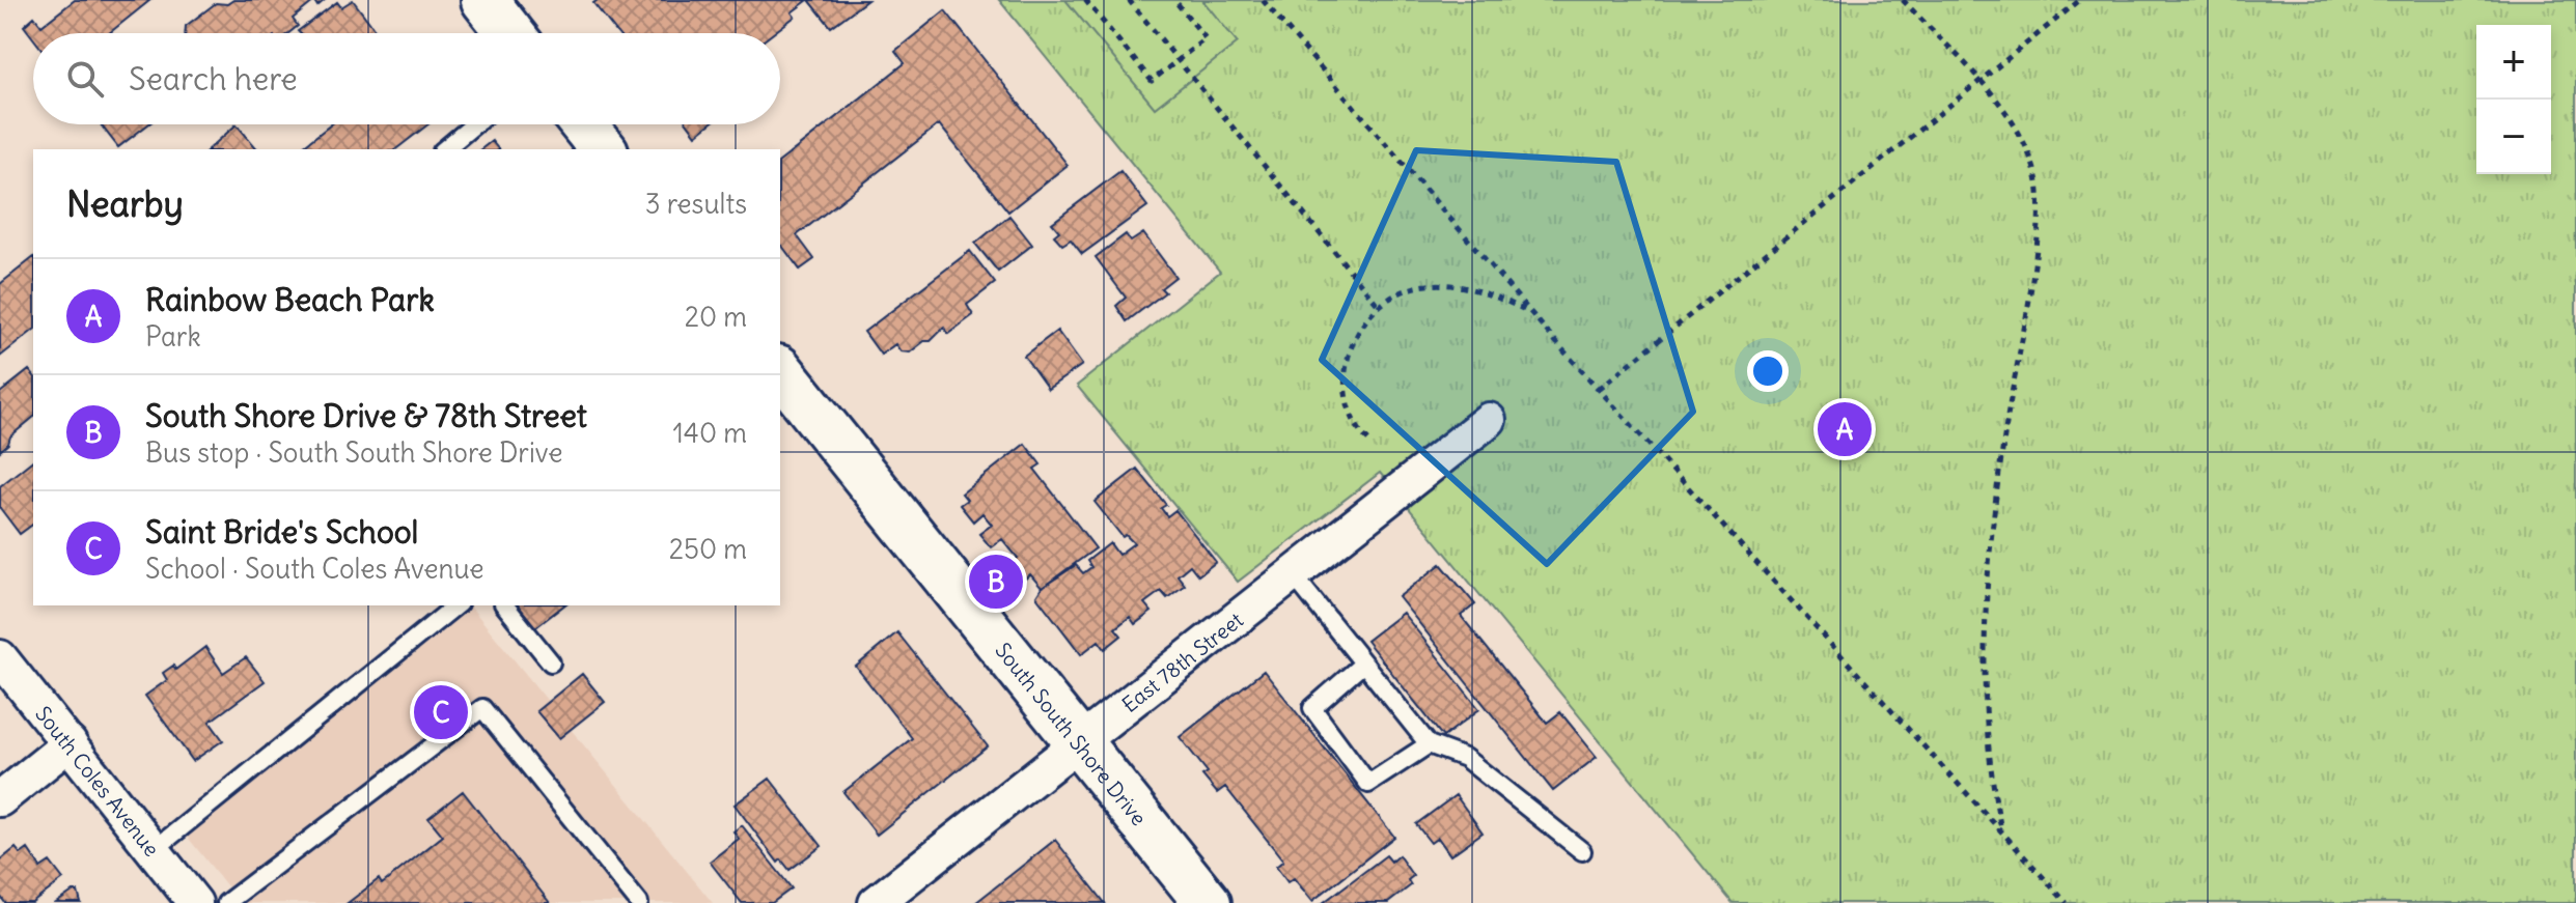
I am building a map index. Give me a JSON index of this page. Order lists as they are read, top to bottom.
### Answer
{
  "streets": {
    "main road": ["South South Shore Drive"],
    "street": ["East 78th Street", "South Coles Avenue"]
  },
  "crossings": [
    ["East 78th Street", "South South Shore Drive"]
  ],
  "page": {
    "map_buttons": ["+", "−"],
    "search": "Search here",
    "heading": ["Nearby", "3 results"],
    "list": [
      {
        "mark": "A",
        "name": "Rainbow Beach Park",
        "note": "Park",
        "value": "20 m"
      },
      {
        "mark": "B",
        "name": "South Shore Drive & 78th Street",
        "note": "Bus stop · South South Shore Drive",
        "value": "140 m"
      },
      {
        "mark": "C",
        "name": "Saint Bride's School",
        "note": "School · South Coles Avenue",
        "value": "250 m"
      }
    ],
    "pins": ["A", "B", "C"]
  }
}
